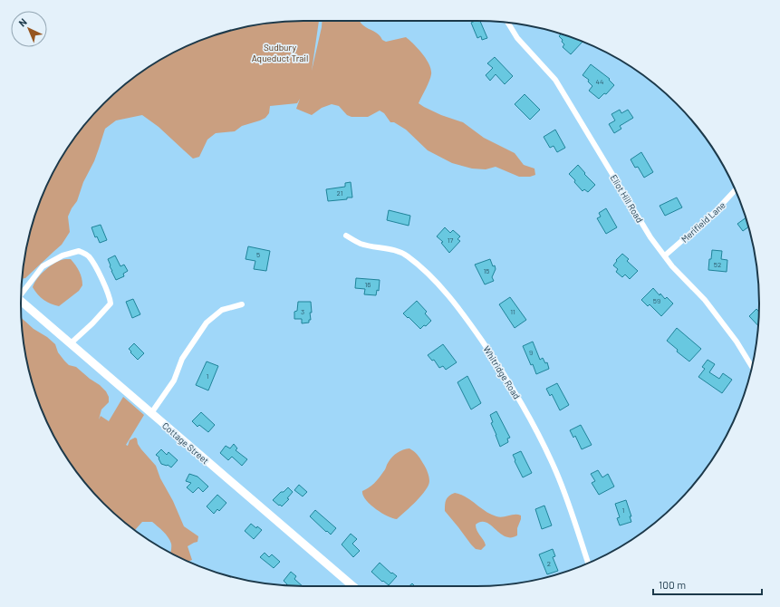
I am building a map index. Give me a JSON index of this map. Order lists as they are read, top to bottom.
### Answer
{
  "streets": {
    "street": [
      "Eliot Hill Road",
      "Merifield Lane",
      "Whitridge Road",
      "Cottage Street"
    ]
  },
  "crossings": [
    ["Eliot Hill Road", "Merifield Lane"]
  ],
  "parks": ["Sudbury Aqueduct Trail"],
  "house_numbers": [
    "44",
    "21",
    "17",
    "5",
    "52",
    "15",
    "16",
    "59",
    "3",
    "11",
    "9",
    "1",
    "1",
    "2"
  ],
  "scale_bar": "100 m",
  "north": "top left"
}
